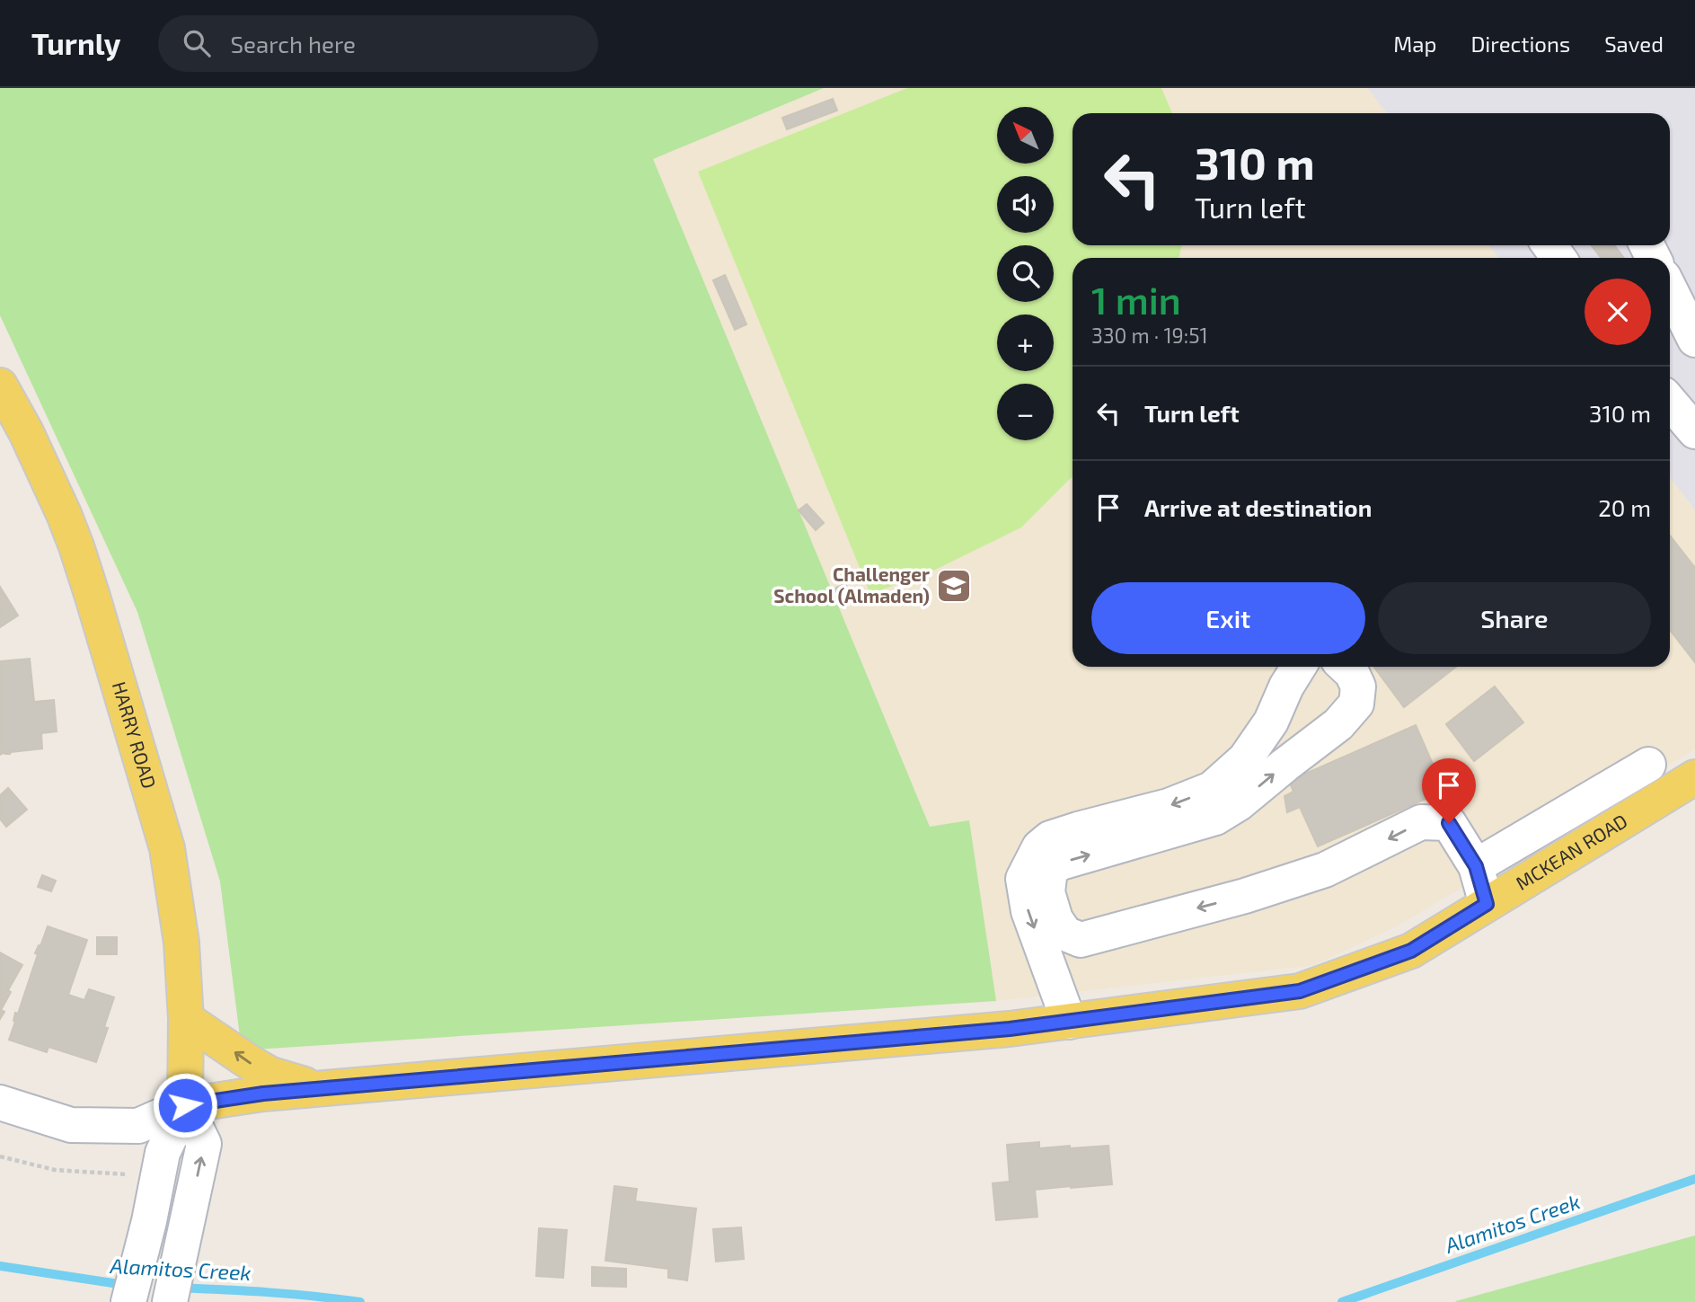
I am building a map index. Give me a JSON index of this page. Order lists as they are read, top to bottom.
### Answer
{
  "streets": {
    "main road": ["HARRY ROAD", "MCKEAN ROAD"]
  },
  "crossings": [
    ["HARRY ROAD", "MCKEAN ROAD"]
  ],
  "water": ["Alamitos Creek"],
  "places": {
    "school or university": ["Challenger School (Almaden)"]
  },
  "north": "top left",
  "page": {
    "header": "Turnly",
    "search": "Search here",
    "nav": ["Map", "Directions", "Saved"],
    "map_buttons": ["+", "−"],
    "turn": ["310 m", "Turn left"],
    "heading": ["1 min", "330 m · 19:51"],
    "list": [
      {
        "name": "Turn left",
        "value": "310 m"
      },
      {
        "name": "Arrive at destination",
        "value": "20 m"
      }
    ],
    "buttons": ["Exit", "Share"]
  }
}
